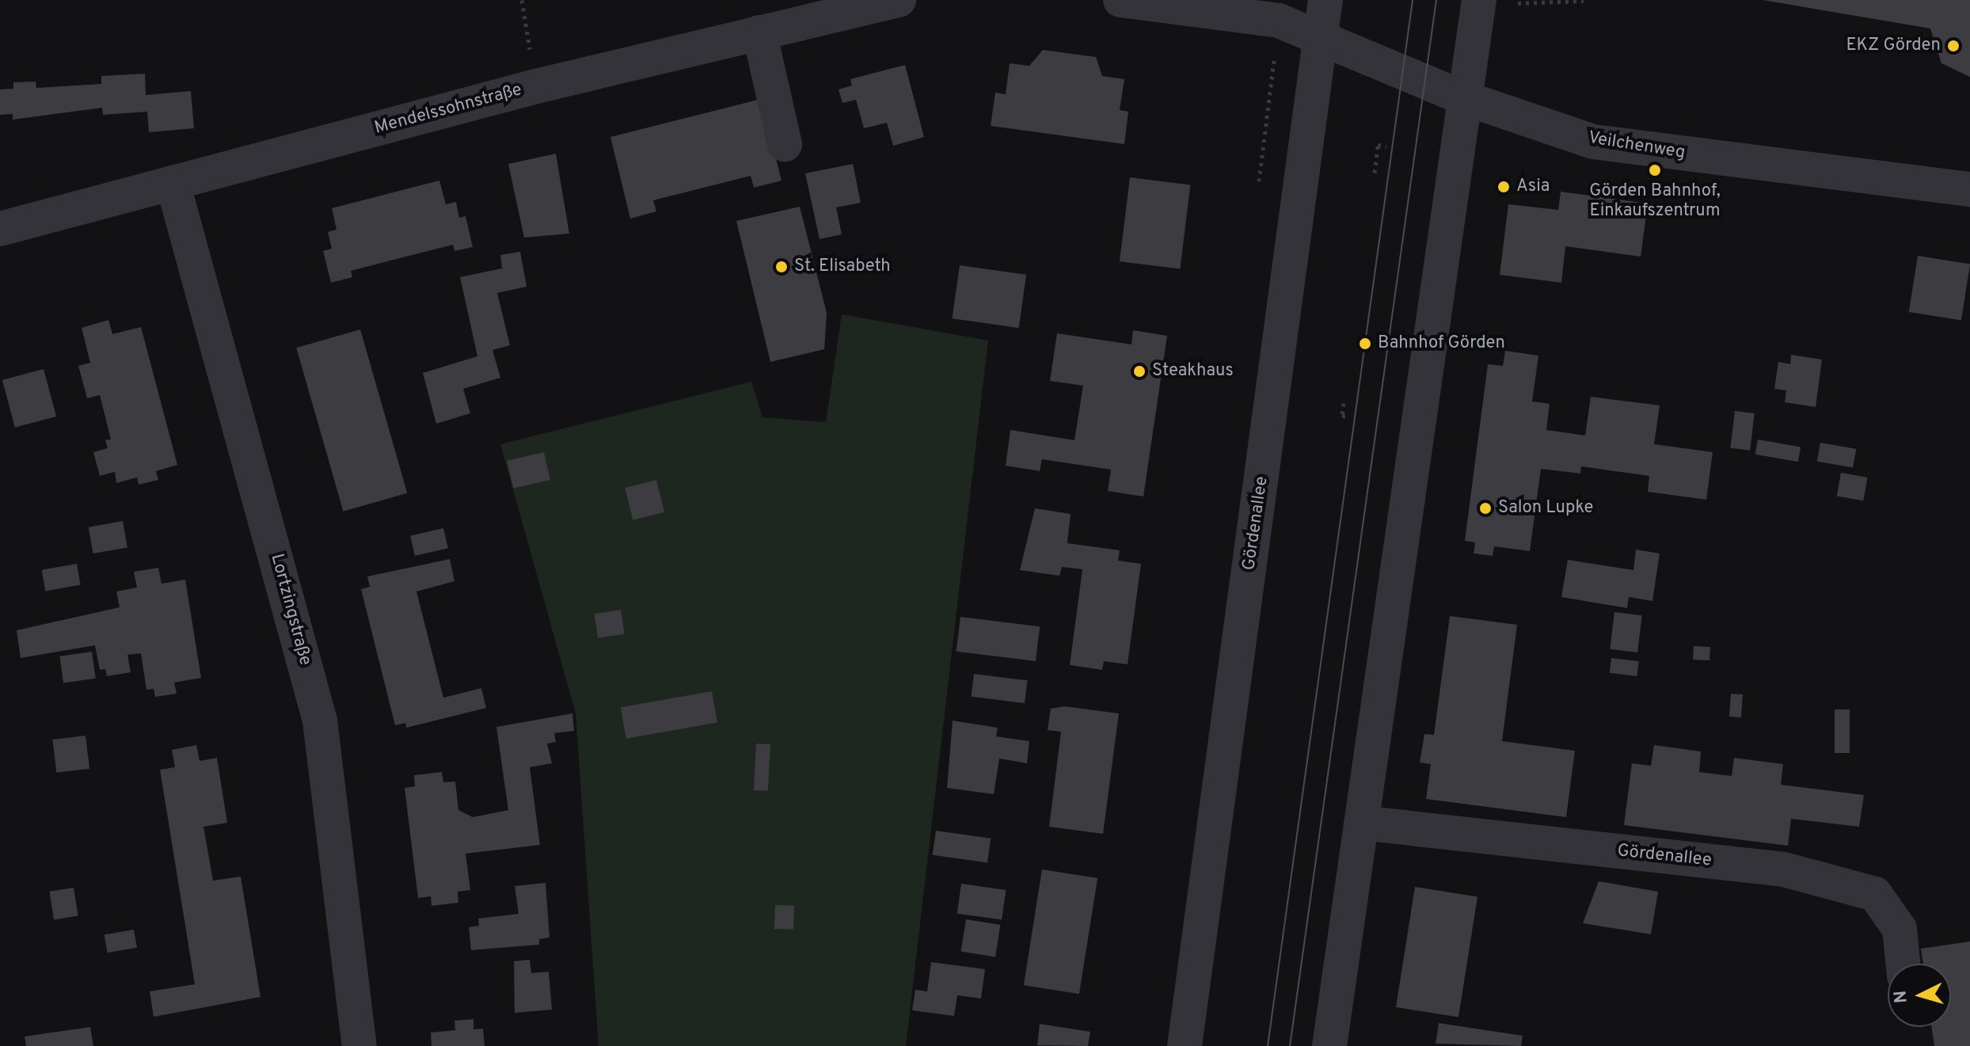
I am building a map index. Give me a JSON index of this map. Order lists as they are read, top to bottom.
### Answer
{
  "streets": {
    "street": [
      "Mendelssohnstraße",
      "Veilchenweg",
      "Gördenallee",
      "Lortzingstraße"
    ]
  },
  "crossings": [
    ["Mendelssohnstraße", "Lortzingstraße"],
    ["Veilchenweg", "Gördenallee"]
  ],
  "places": [
    "EKZ Görden",
    "Görden Bahnhof, Einkaufszentrum",
    "Asia",
    "St. Elisabeth",
    "Bahnhof Görden",
    "Steakhaus",
    "Salon Lupke"
  ],
  "north": "left"
}
